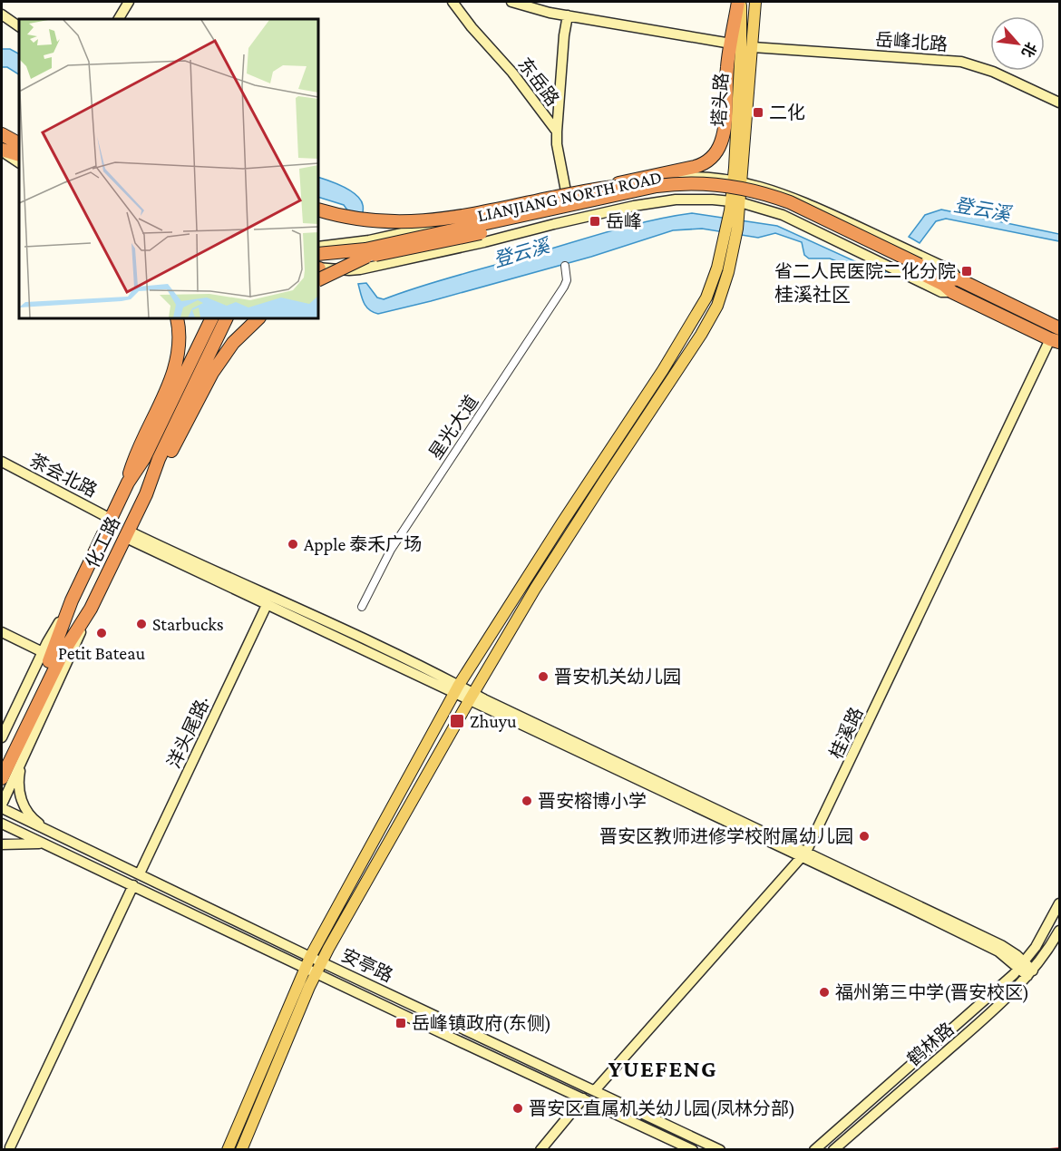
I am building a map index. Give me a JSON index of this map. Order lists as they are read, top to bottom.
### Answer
{
  "streets": {
    "highway": ["LIANJIANG NORTH ROAD", "化工路"],
    "main road": [
      "岳峰北路",
      "东岳路",
      "塔头路",
      "茶会北路",
      "洋头尾路·",
      "桂溪路",
      "安亭路",
      "鹤林路"
    ],
    "street": ["星光大道"]
  },
  "crossings": [
    ["岳峰北路", "塔头路"],
    ["LIANJIANG NORTH ROAD", "桂溪路"],
    ["茶会北路", "化工路"],
    ["洋头尾路·", "安亭路"],
    ["桂溪路", "安亭路"]
  ],
  "districts": ["桂溪社区", "YUEFENG"],
  "water": ["登云溪"],
  "places": {
    "transit": [
      "二化",
      "岳峰",
      "省二人民医院二化分院",
      "Zhuyu",
      "岳峰镇政府(东侧)"
    ],
    "other": [
      "Apple 泰禾广场",
      "Starbucks",
      "Petit Bateau",
      "晋安机关幼儿园",
      "晋安榕博小学",
      "晋安区教师进修学校附属幼儿园",
      "福州第三中学(晋安校区)",
      "晋安区直属机关幼儿园(凤林分部)"
    ]
  },
  "north": "bottom right"
}
